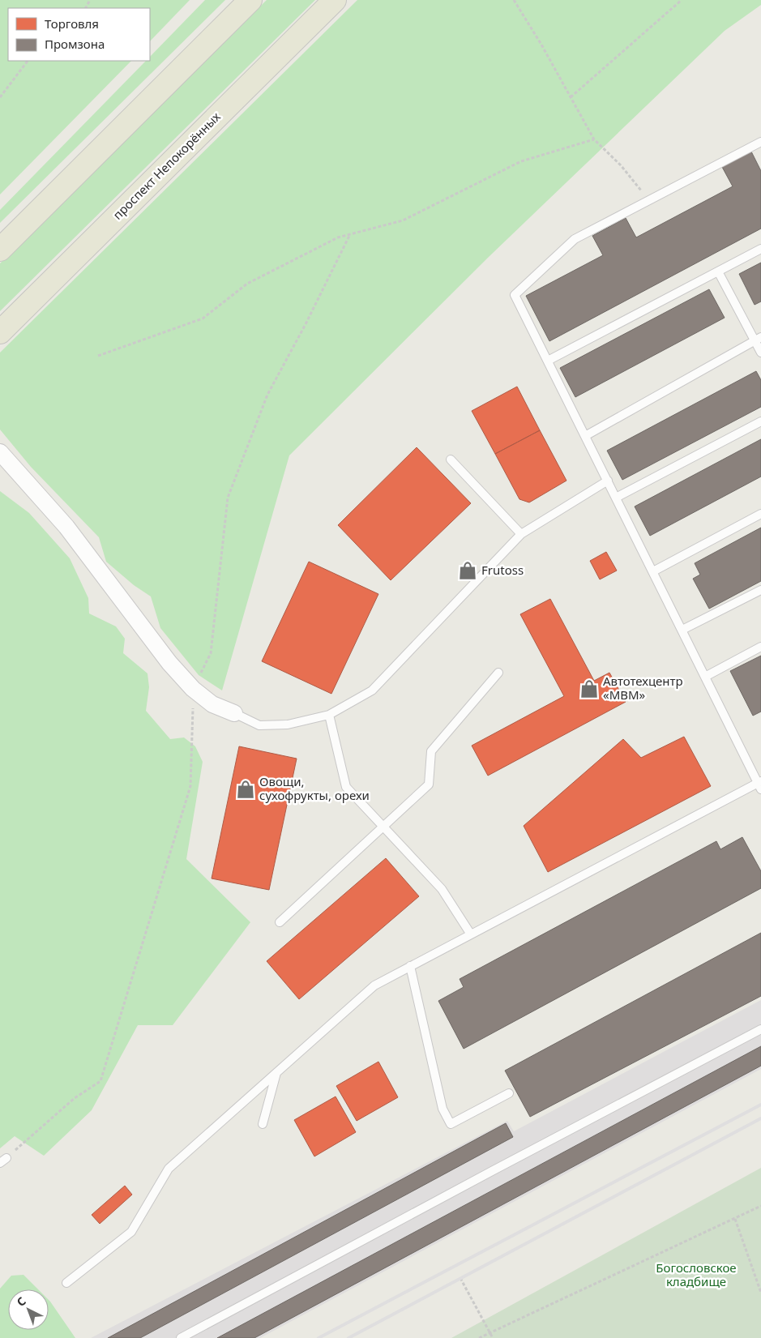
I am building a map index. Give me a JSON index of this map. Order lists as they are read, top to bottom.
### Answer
{
  "streets": {
    "main road": ["проспект Непокорённых"]
  },
  "parks": ["Богословское кладбище"],
  "places": {
    "shop": ["Frutoss", "Автотехцентр «МВМ»", "Овощи, сухофрукты, орехи"]
  },
  "legend": ["Торговля", "Промзона"],
  "north": "top left"
}
